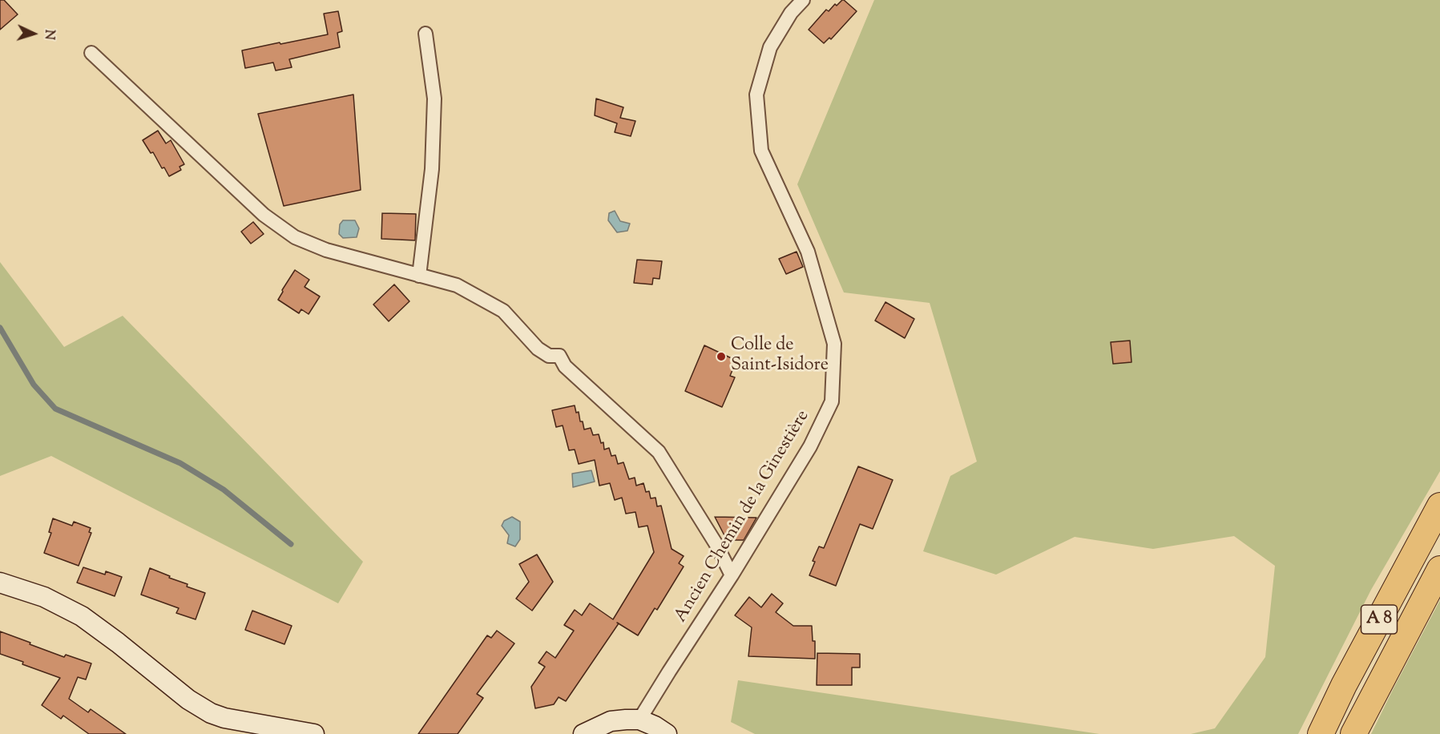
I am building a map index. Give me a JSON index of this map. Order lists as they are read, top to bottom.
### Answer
{
  "streets": {
    "highway": ["A 8"],
    "street": ["Ancien Chemin de la Ginestière"]
  },
  "places": ["Colle de Saint-Isidore"],
  "north": "right"
}
